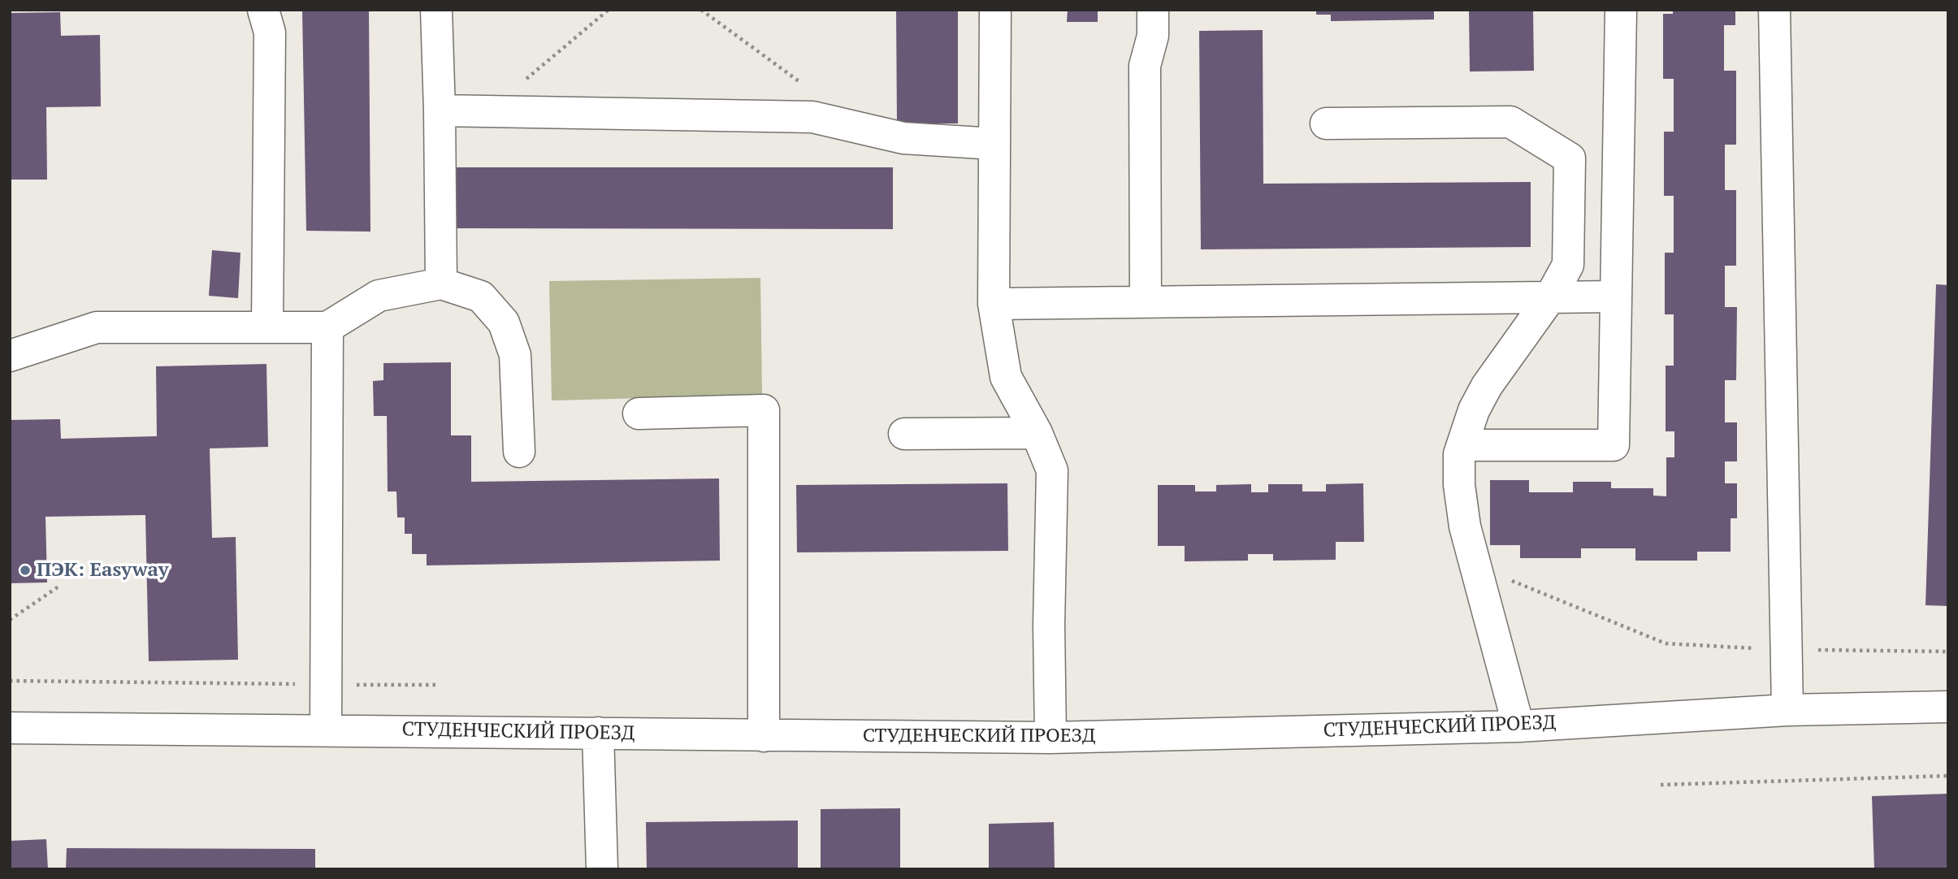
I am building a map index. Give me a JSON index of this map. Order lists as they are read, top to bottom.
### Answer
{
  "streets": {
    "street": ["СТУДЕНЧЕСКИЙ ПРОЕЗД"]
  },
  "places": ["ПЭК: Easyway"]
}
